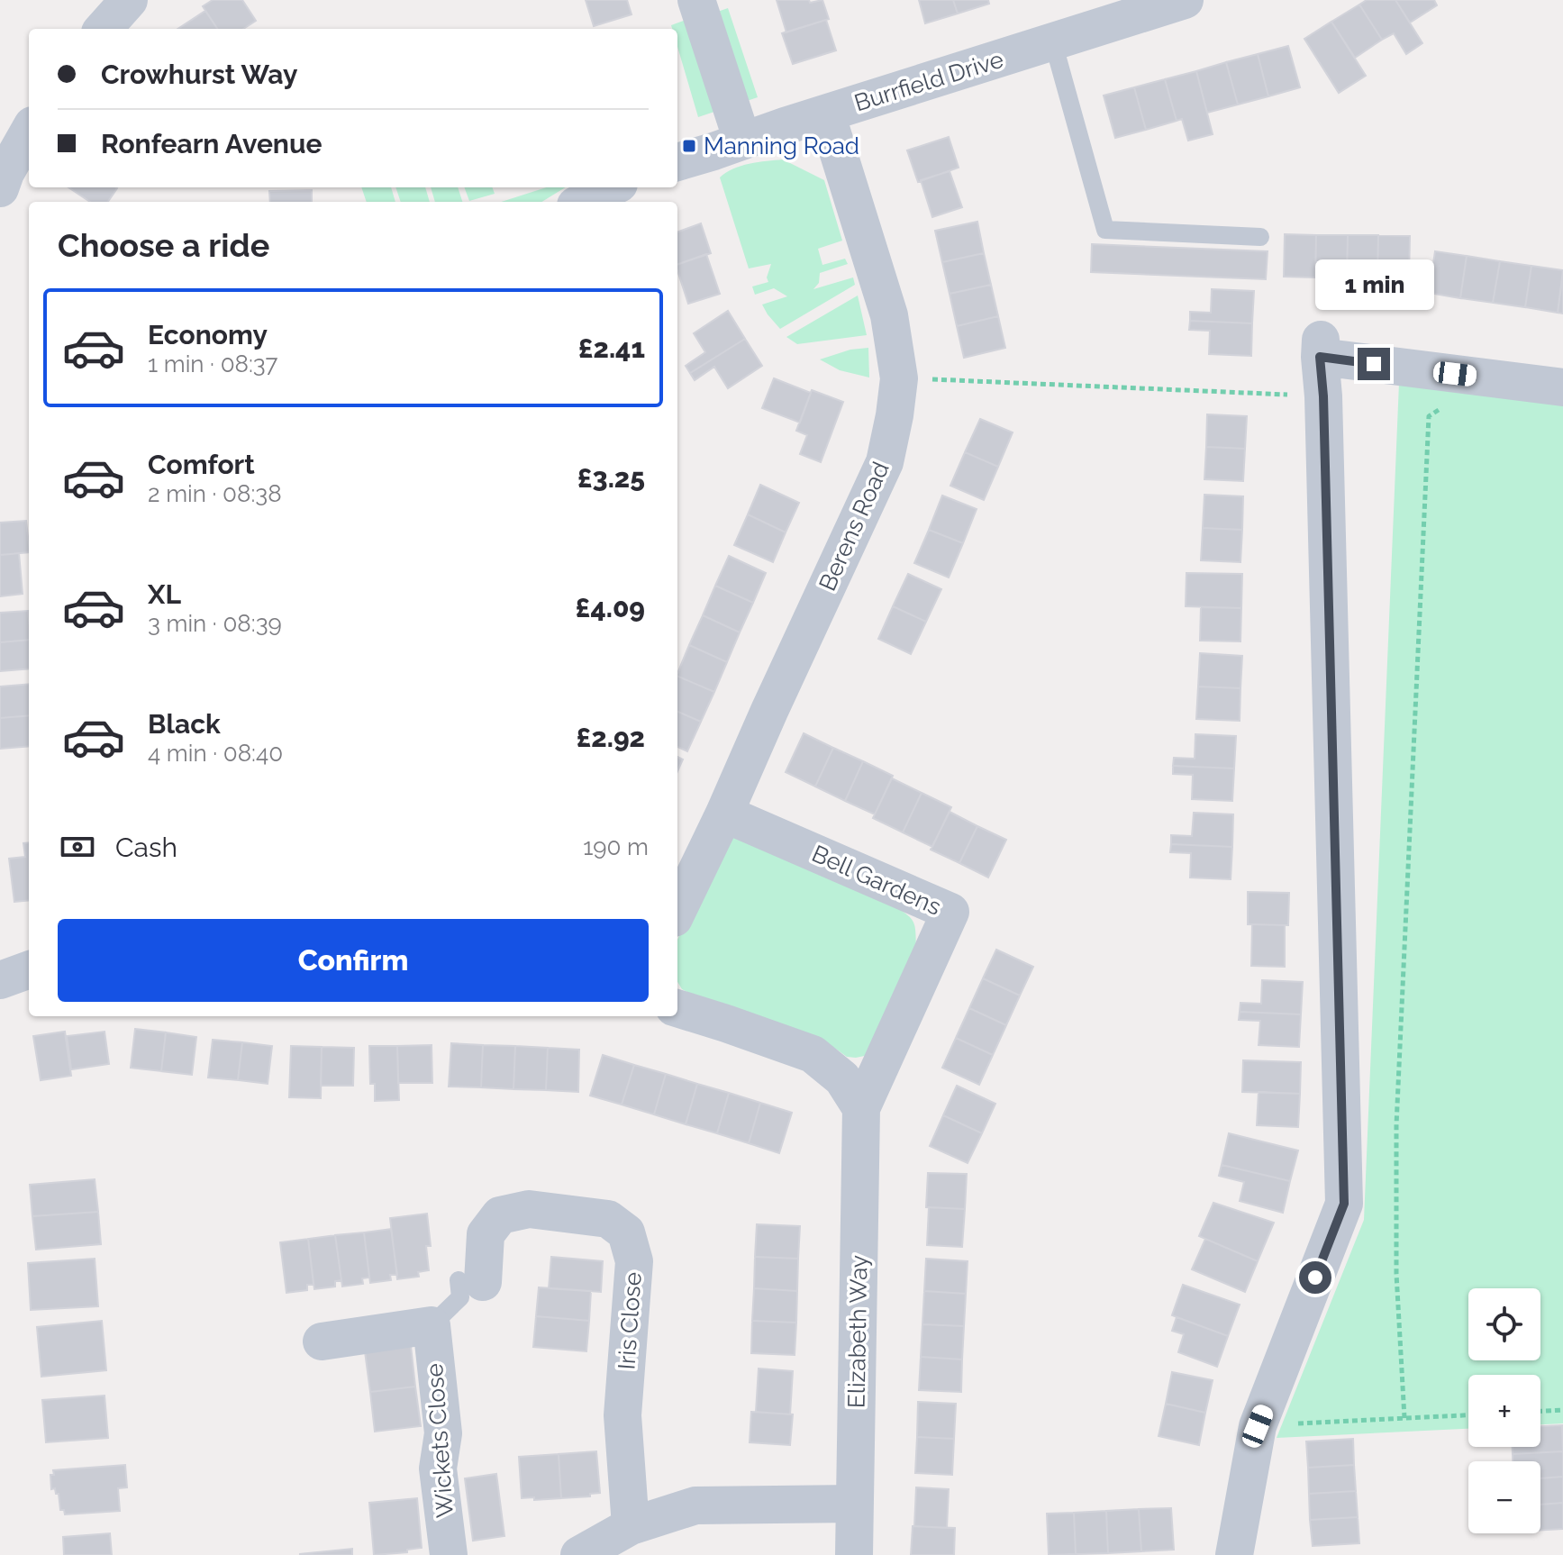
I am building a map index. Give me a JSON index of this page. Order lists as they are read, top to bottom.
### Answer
{
  "streets": {
    "street": [
      "Burrfield Drive",
      "Berens Road",
      "Bell Gardens",
      "Iris Close",
      "Elizabeth Way",
      "Wickets Close"
    ]
  },
  "crossings": [
    ["Burrfield Drive", "Berens Road"],
    ["Berens Road", "Bell Gardens"],
    ["Bell Gardens", "Elizabeth Way"]
  ],
  "places": {
    "transit": ["Manning Road"]
  },
  "page": {
    "banner": ["Crowhurst Way", "Ronfearn Avenue"],
    "heading": "Choose a ride",
    "bubble": "1 min",
    "list": [
      {
        "name": "Economy",
        "note": "1 min · 08:37",
        "value": "£2.41"
      },
      {
        "name": "Comfort",
        "note": "2 min · 08:38",
        "value": "£3.25"
      },
      {
        "name": "XL",
        "note": "3 min · 08:39",
        "value": "£4.09"
      },
      {
        "name": "Black",
        "note": "4 min · 08:40",
        "value": "£2.92"
      }
    ],
    "pay": ["Cash", "190 m"],
    "buttons": "Confirm",
    "map_buttons": ["+", "−"]
  }
}
